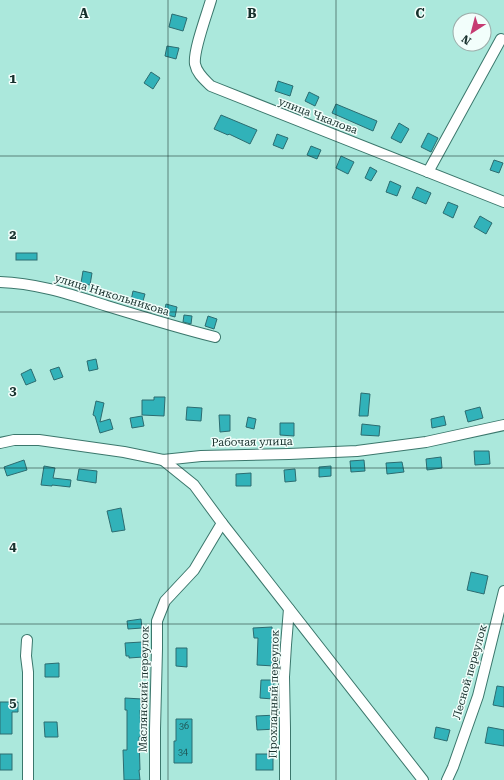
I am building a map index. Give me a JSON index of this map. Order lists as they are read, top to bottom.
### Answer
{
  "streets": {
    "street": [
      "улица Чкалова",
      "улица Никольникова",
      "Рабочая улица",
      "Лесной переулок",
      "Маслянский переулок",
      "Прохладный переулок"
    ]
  },
  "house_numbers": ["36", "34"],
  "north": "bottom left",
  "grid": {
    "columns": ["A", "B", "C"],
    "rows": [
      "1",
      "2",
      "3",
      "4",
      "5"
    ]
  }
}
